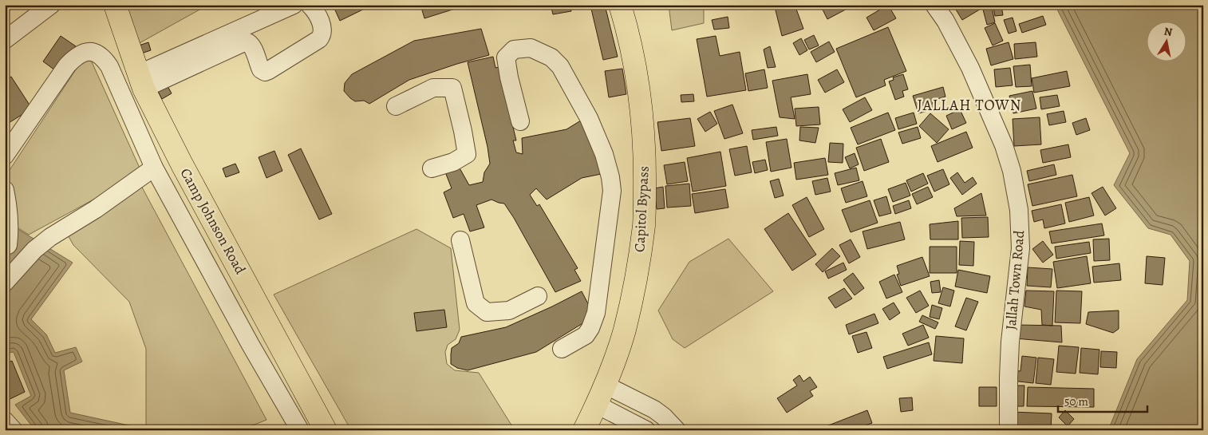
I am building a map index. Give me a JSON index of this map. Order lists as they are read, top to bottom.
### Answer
{
  "streets": {
    "main road": ["Capitol Bypass", "Camp Johnson Road"],
    "street": ["Jallah Town Road"]
  },
  "districts": ["JALLAH TOWN"],
  "scale_bar": "50 m",
  "north": "top"
}
